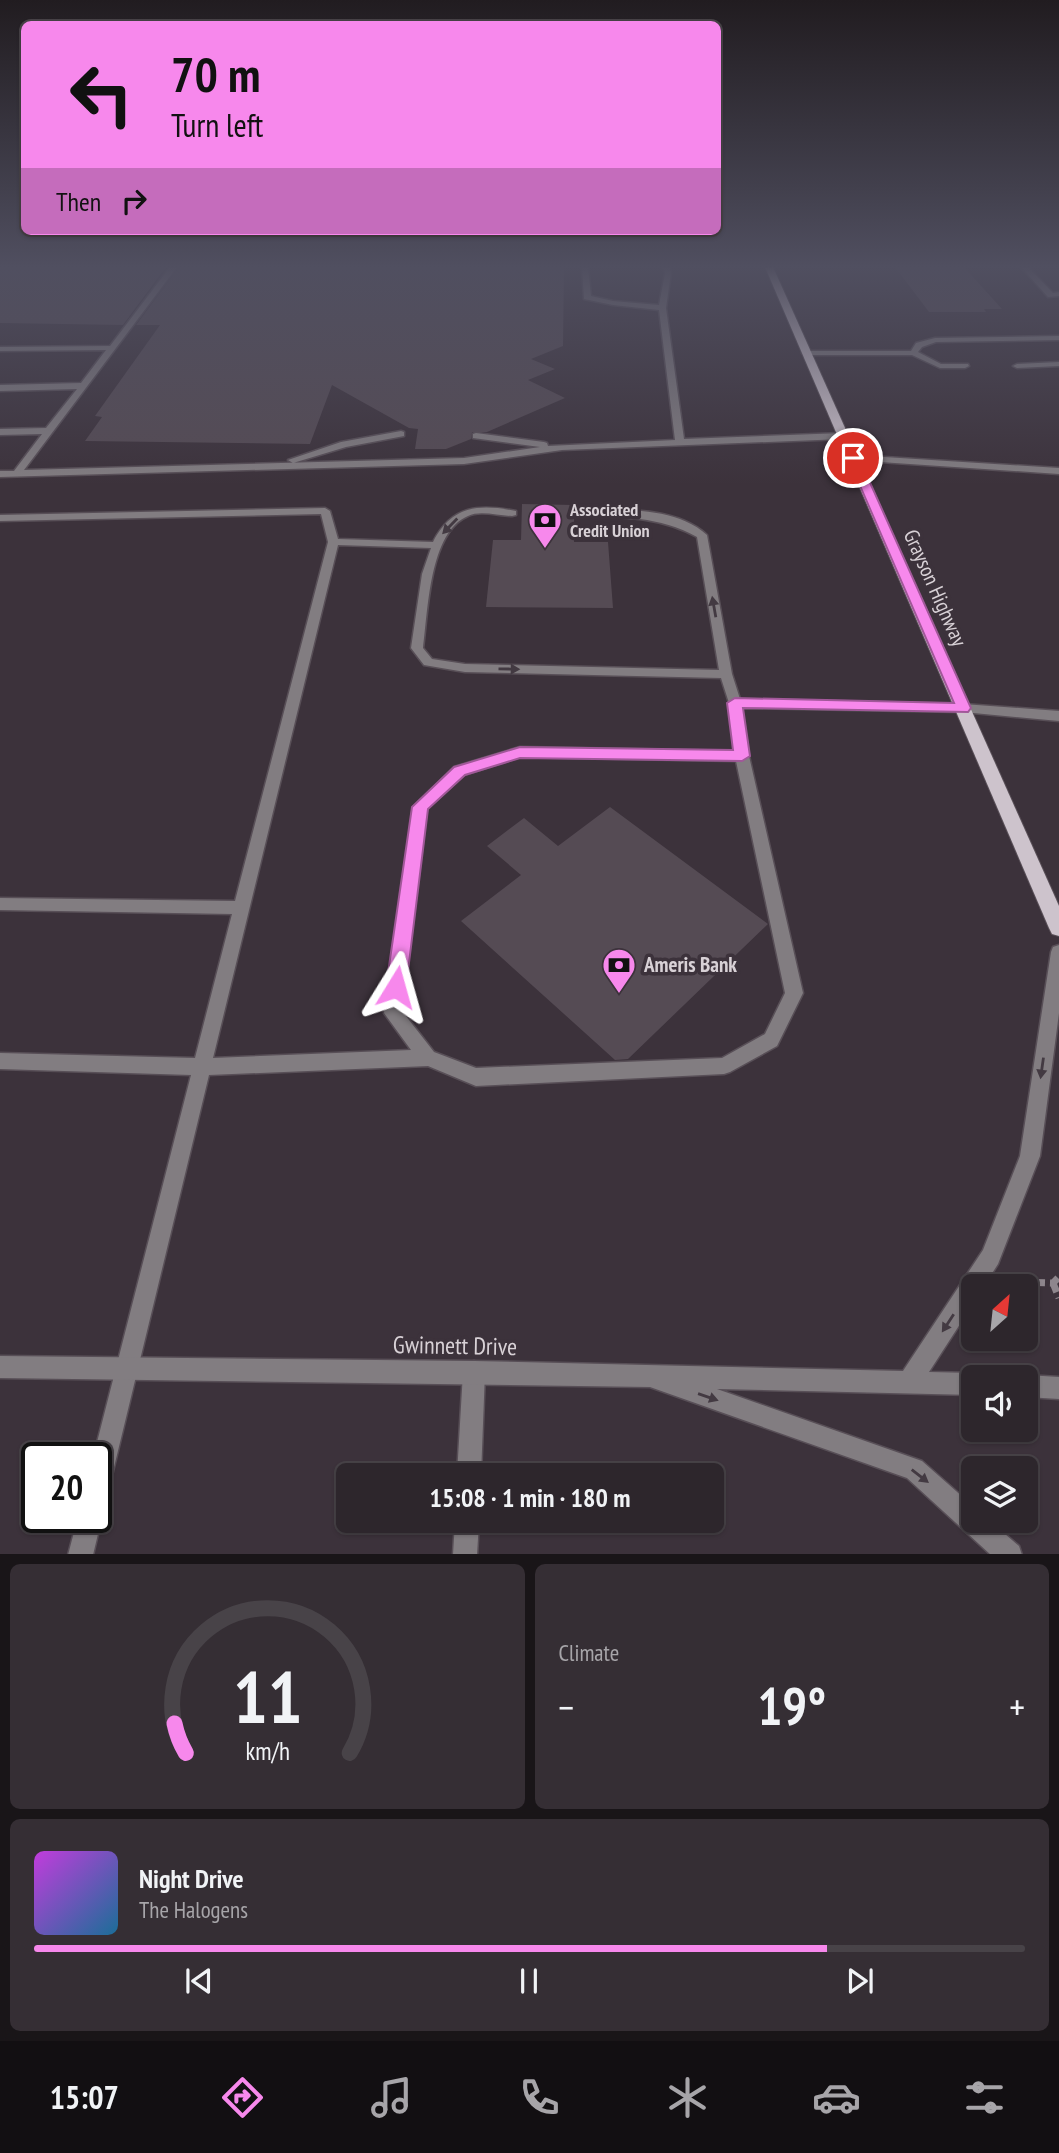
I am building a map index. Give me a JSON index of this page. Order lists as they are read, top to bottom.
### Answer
{
  "streets": {
    "main road": ["Grayson Highway"],
    "street": ["Gwinnett Drive"]
  },
  "places": {
    "bank": ["Associated Credit Union", "Ameris Bank"]
  },
  "north": "top right",
  "page": {
    "turn": ["70 m", "Turn left"],
    "then": "Then",
    "limit": "20",
    "trip": "15:08 · 1 min · 180 m",
    "tile": "Climate",
    "heat": ["−", "19°", "+"],
    "song": ["Night Drive", "The Halogens"],
    "tabs": "15:07",
    "gauge": ["11", "km/h"]
  }
}
